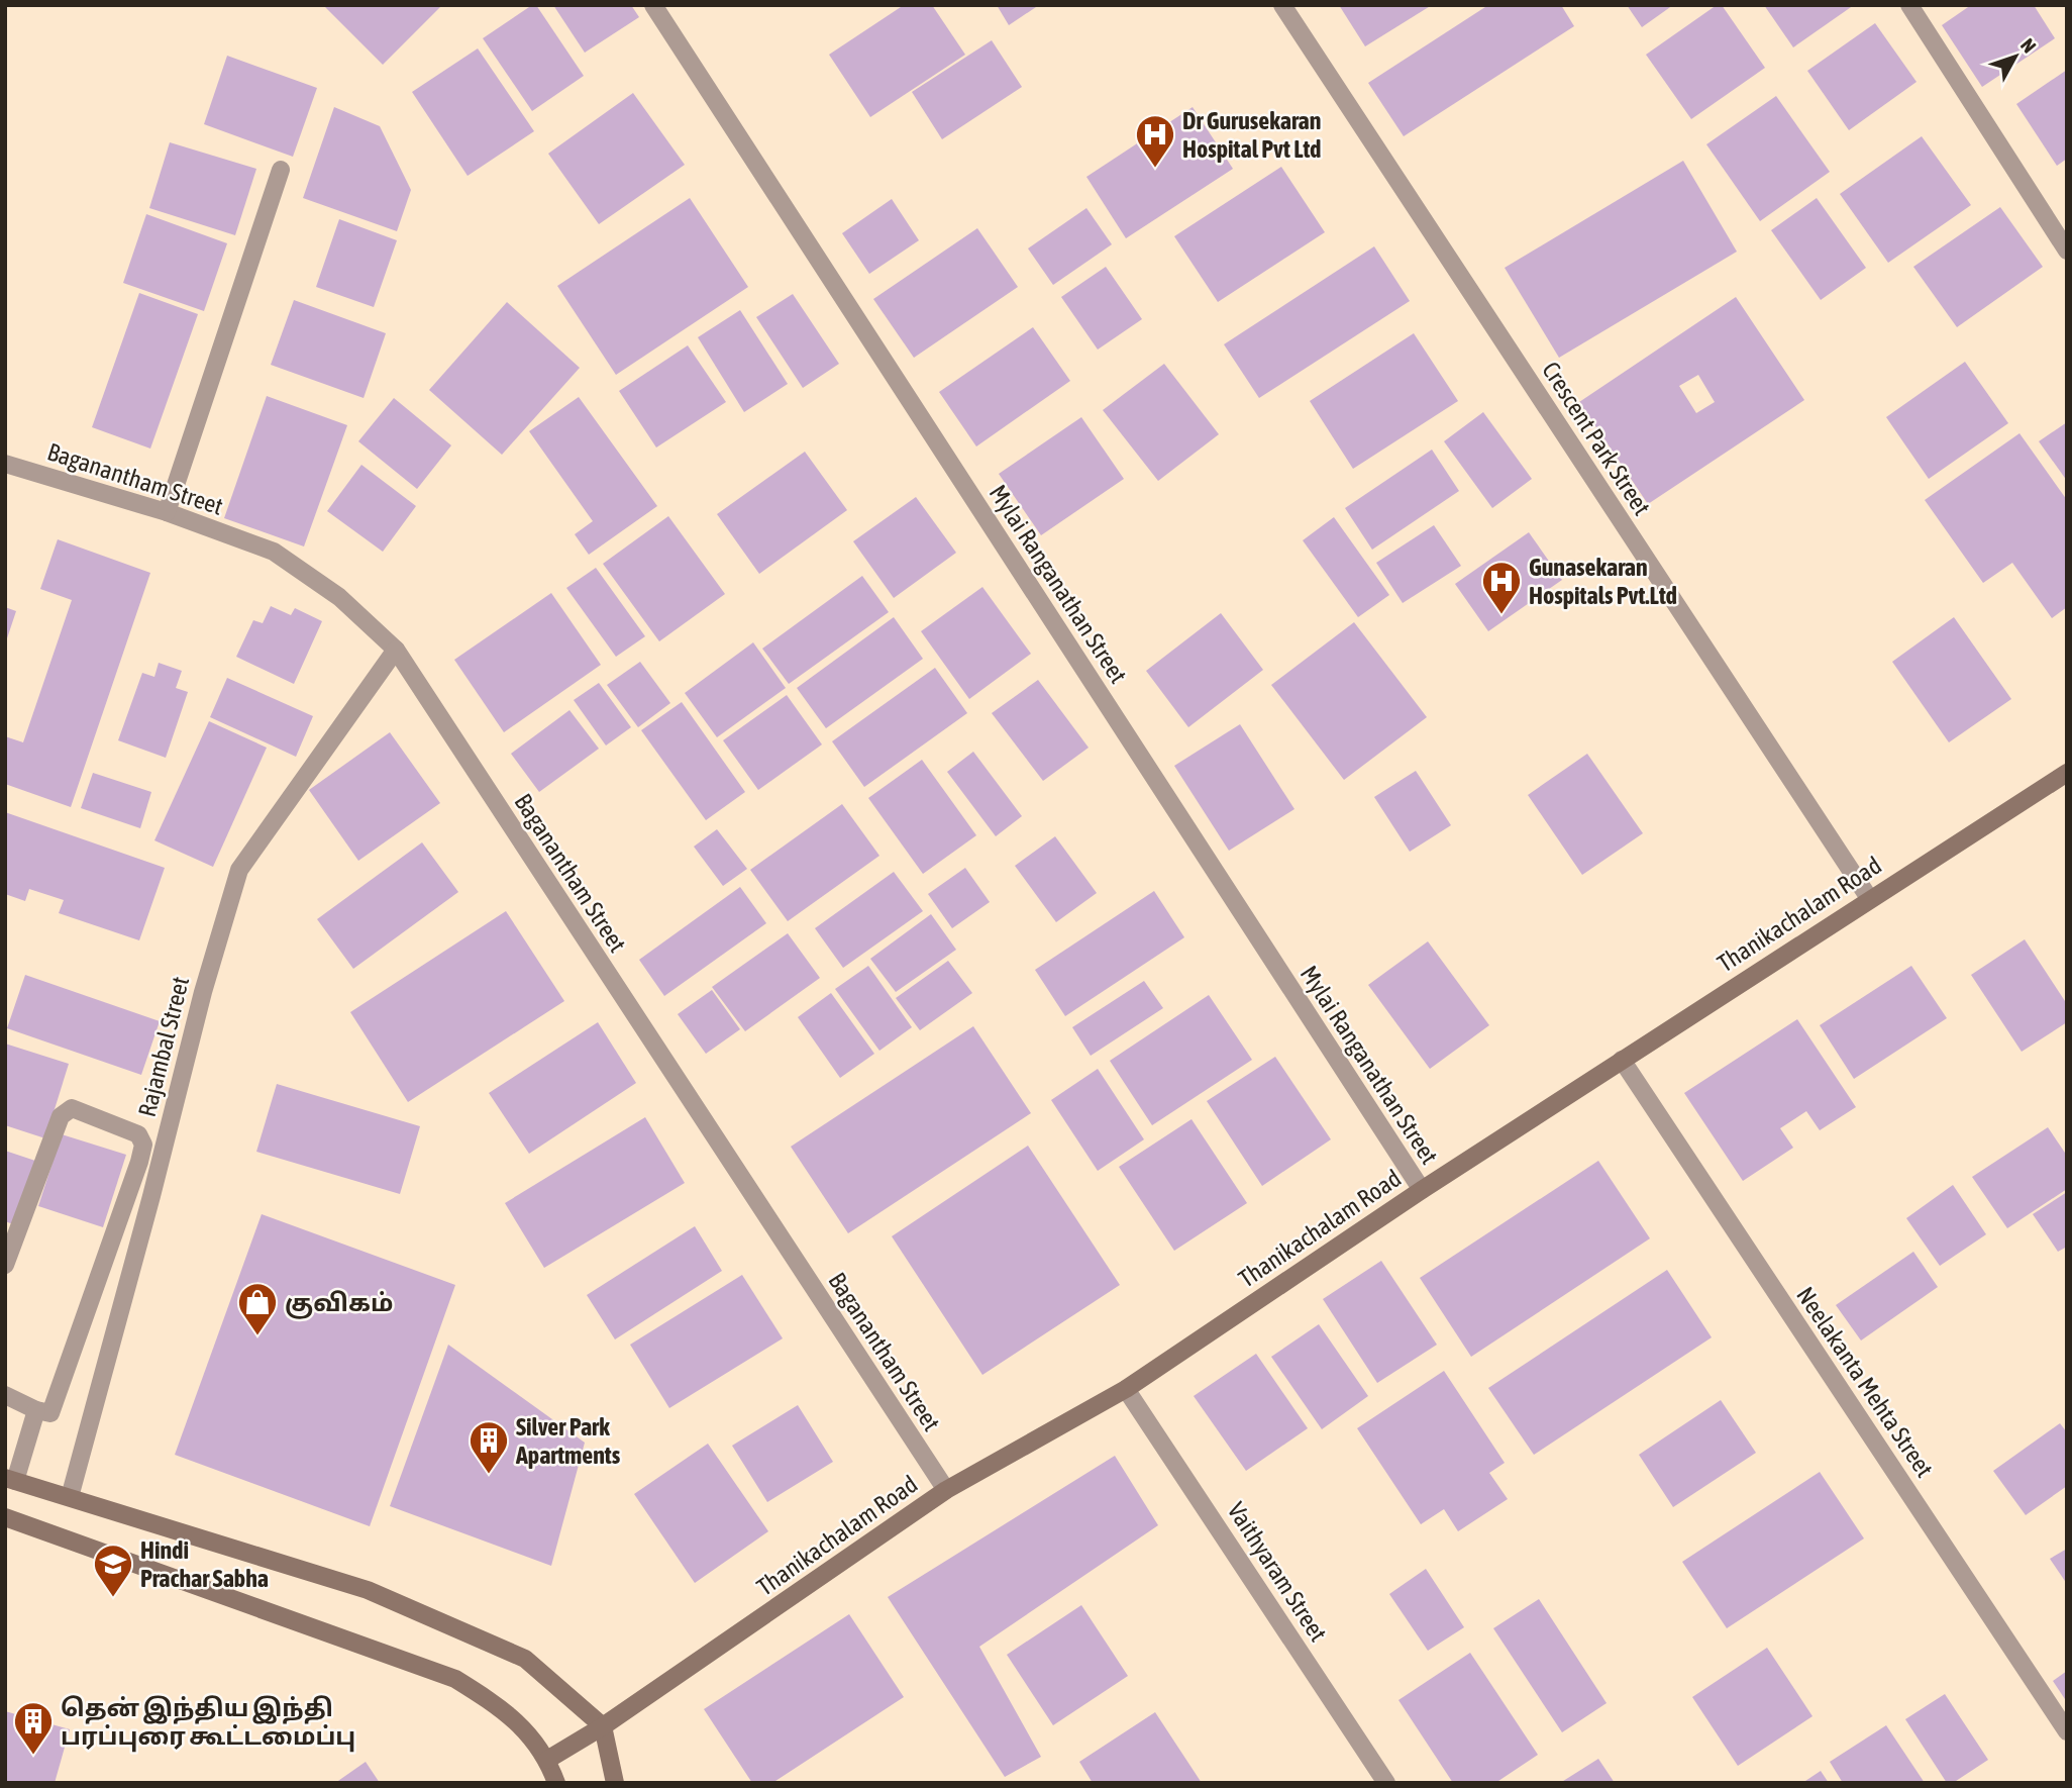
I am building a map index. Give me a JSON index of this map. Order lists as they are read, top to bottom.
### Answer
{
  "streets": {
    "main road": ["Thanikachalam Road"],
    "street": [
      "Crescent Park Street",
      "Baganantham Street",
      "Mylai Ranganathan Street",
      "Rajambal Street",
      "Neelakanta Mehta Street",
      "Vaithyaram Street"
    ]
  },
  "crossings": [
    ["Crescent Park Street", "Thanikachalam Road"],
    ["Baganantham Street", "Thanikachalam Road"],
    ["Baganantham Street", "Rajambal Street"],
    ["Mylai Ranganathan Street", "Thanikachalam Road"],
    ["Thanikachalam Road", "Neelakanta Mehta Street"],
    ["Thanikachalam Road", "Vaithyaram Street"]
  ],
  "places": {
    "hospital": ["Dr Gurusekaran Hospital Pvt Ltd", "Gunasekaran Hospitals Pvt.Ltd"],
    "shop": ["குவிகம்"],
    "building": ["Silver Park Apartments", "தென் இந்திய இந்தி பரப்புரை கூட்டமைப்பு"],
    "school or university": ["Hindi Prachar Sabha"]
  },
  "north": "top right"
}
